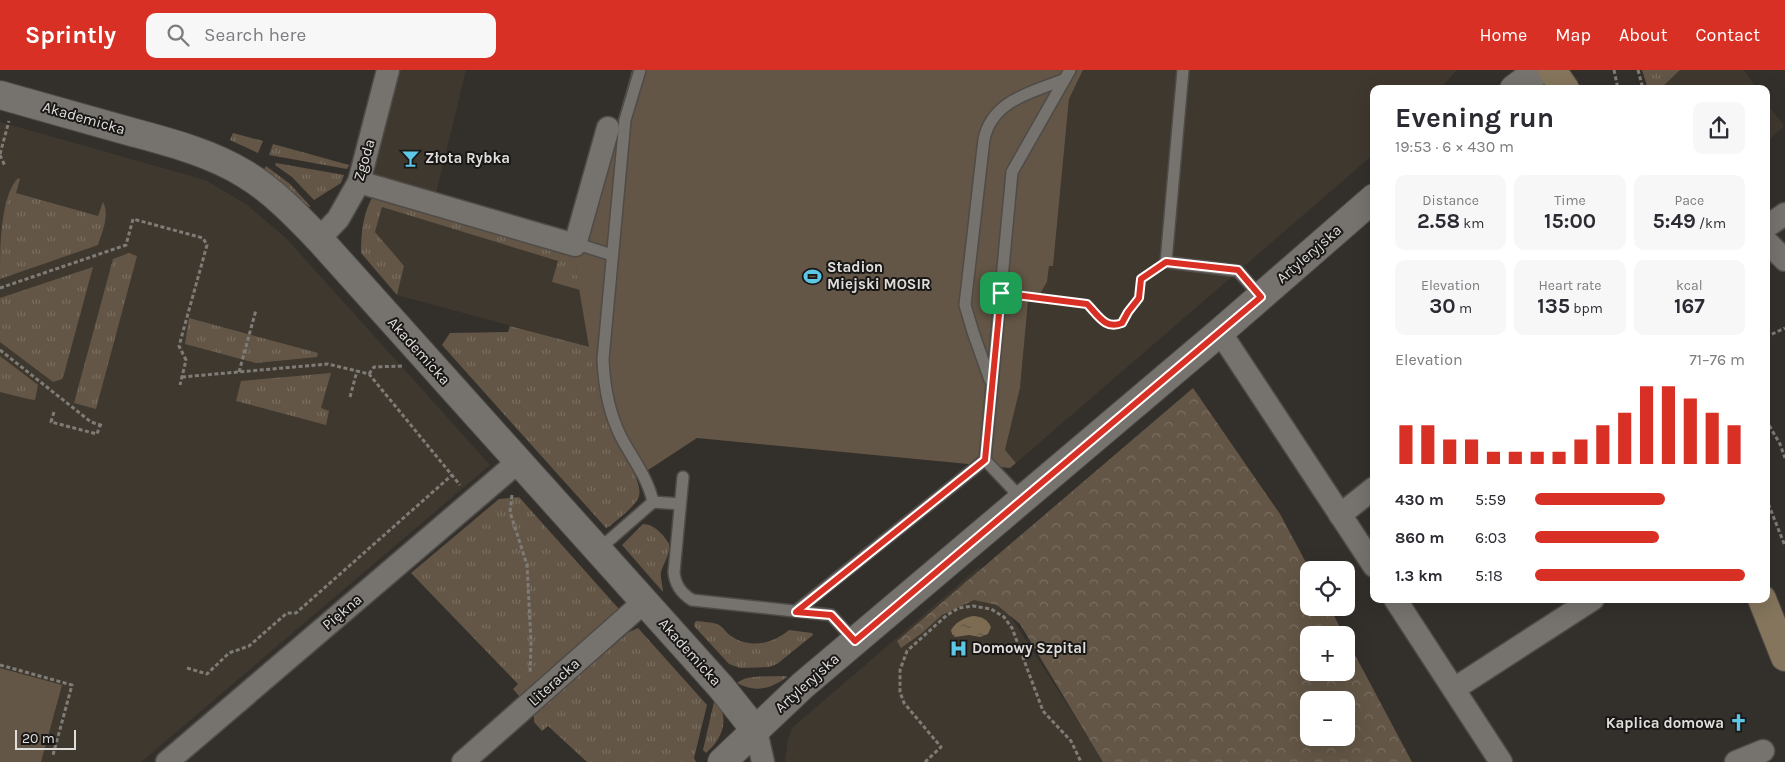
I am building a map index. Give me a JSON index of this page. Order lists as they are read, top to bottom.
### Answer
{
  "streets": {
    "street": [
      "Akademicka",
      "Zgoda",
      "Artyleryjska",
      "Piękna",
      "Literacka"
    ]
  },
  "crossings": [
    ["Akademicka", "Zgoda"],
    ["Akademicka", "Artyleryjska"],
    ["Akademicka", "Piękna"],
    ["Akademicka", "Literacka"]
  ],
  "places": {
    "bar": ["Złota Rybka"],
    "sports": ["Stadion Miejski MOSIR"],
    "hospital": ["Domowy Szpital"],
    "church": ["Kaplica domowa"]
  },
  "scale_bar": "20 m",
  "page": {
    "header": "Sprintly",
    "search": "Search here",
    "nav": [
      "Home",
      "Map",
      "About",
      "Contact"
    ],
    "heading": ["Evening run", "19:53 · 6 × 430 m"],
    "stats": [
      ["Distance", "2.58 km"],
      ["Time", "15:00"],
      ["Pace", "5:49 /km"],
      ["Elevation", "30 m"],
      ["Heart rate", "135 bpm"],
      ["kcal", "167"]
    ],
    "chart": ["Elevation", "71–76 m"],
    "list": [
      {
        "name": "430 m",
        "note": "5:59"
      },
      {
        "name": "860 m",
        "note": "6:03"
      },
      {
        "name": "1.3 km",
        "note": "5:18"
      }
    ],
    "map_buttons": ["+", "−"],
    "scale": "20 m"
  }
}
